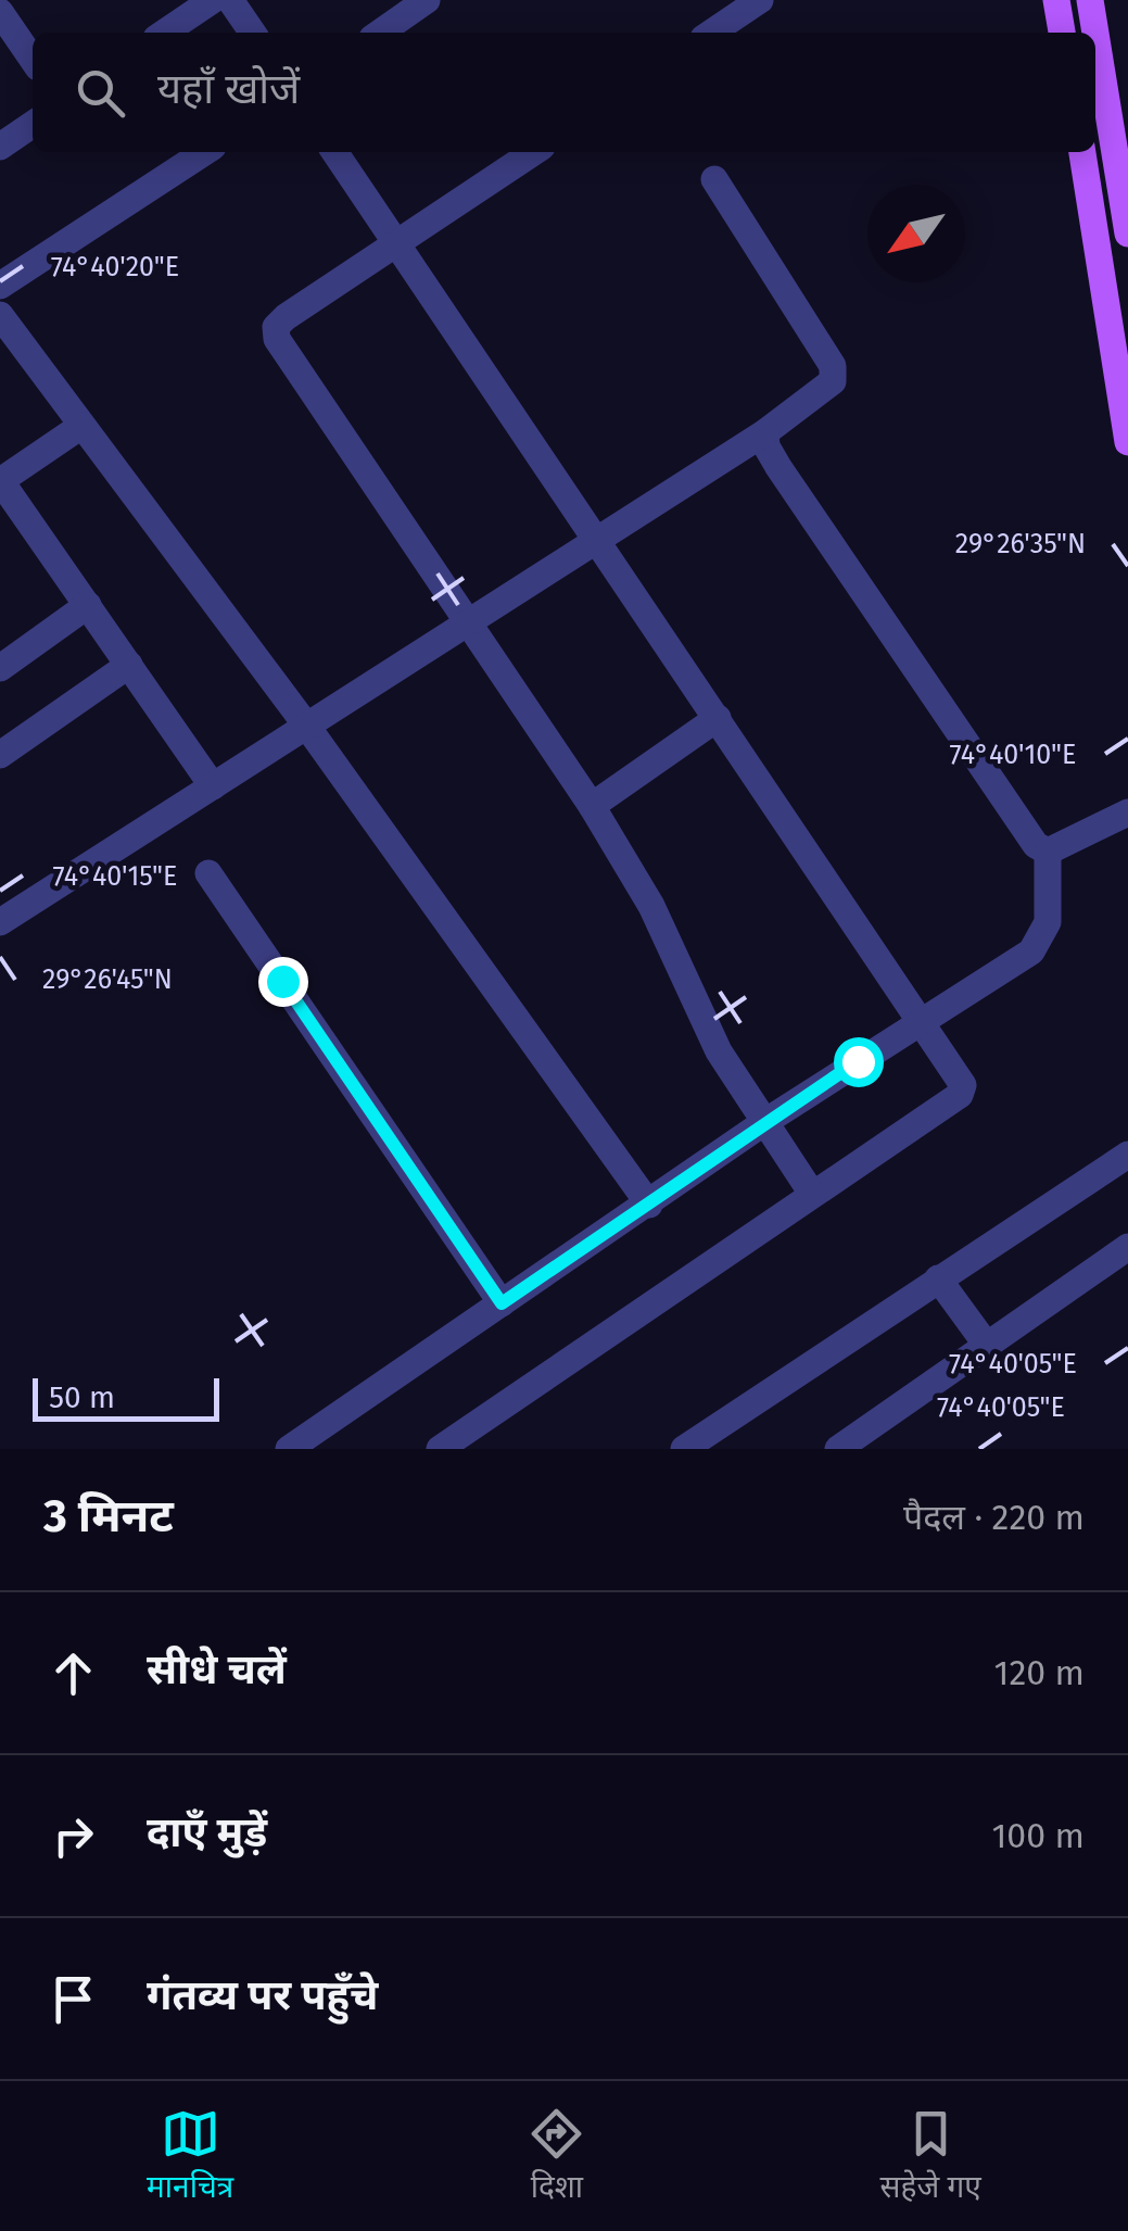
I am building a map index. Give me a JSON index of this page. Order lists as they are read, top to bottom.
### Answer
{
  "scale_bar": "50 m",
  "north": "bottom left",
  "page": {
    "search": "यहाँ खोजें",
    "scale": "50 m",
    "heading": ["3 मिनट", "पैदल · 220 m"],
    "list": [
      ["सीधे चलें", "120 m"],
      ["दाएँ मुड़ें", "100 m"],
      "गंतव्य पर पहुँचे"
    ],
    "nav": ["मानचित्र", "दिशा", "सहेजे गए"]
  },
  "coordinates": [
    "74°40'20\"E",
    "29°26'35\"N",
    "74°40'10\"E",
    "74°40'15\"E",
    "29°26'45\"N",
    "74°40'05\"E"
  ]
}
